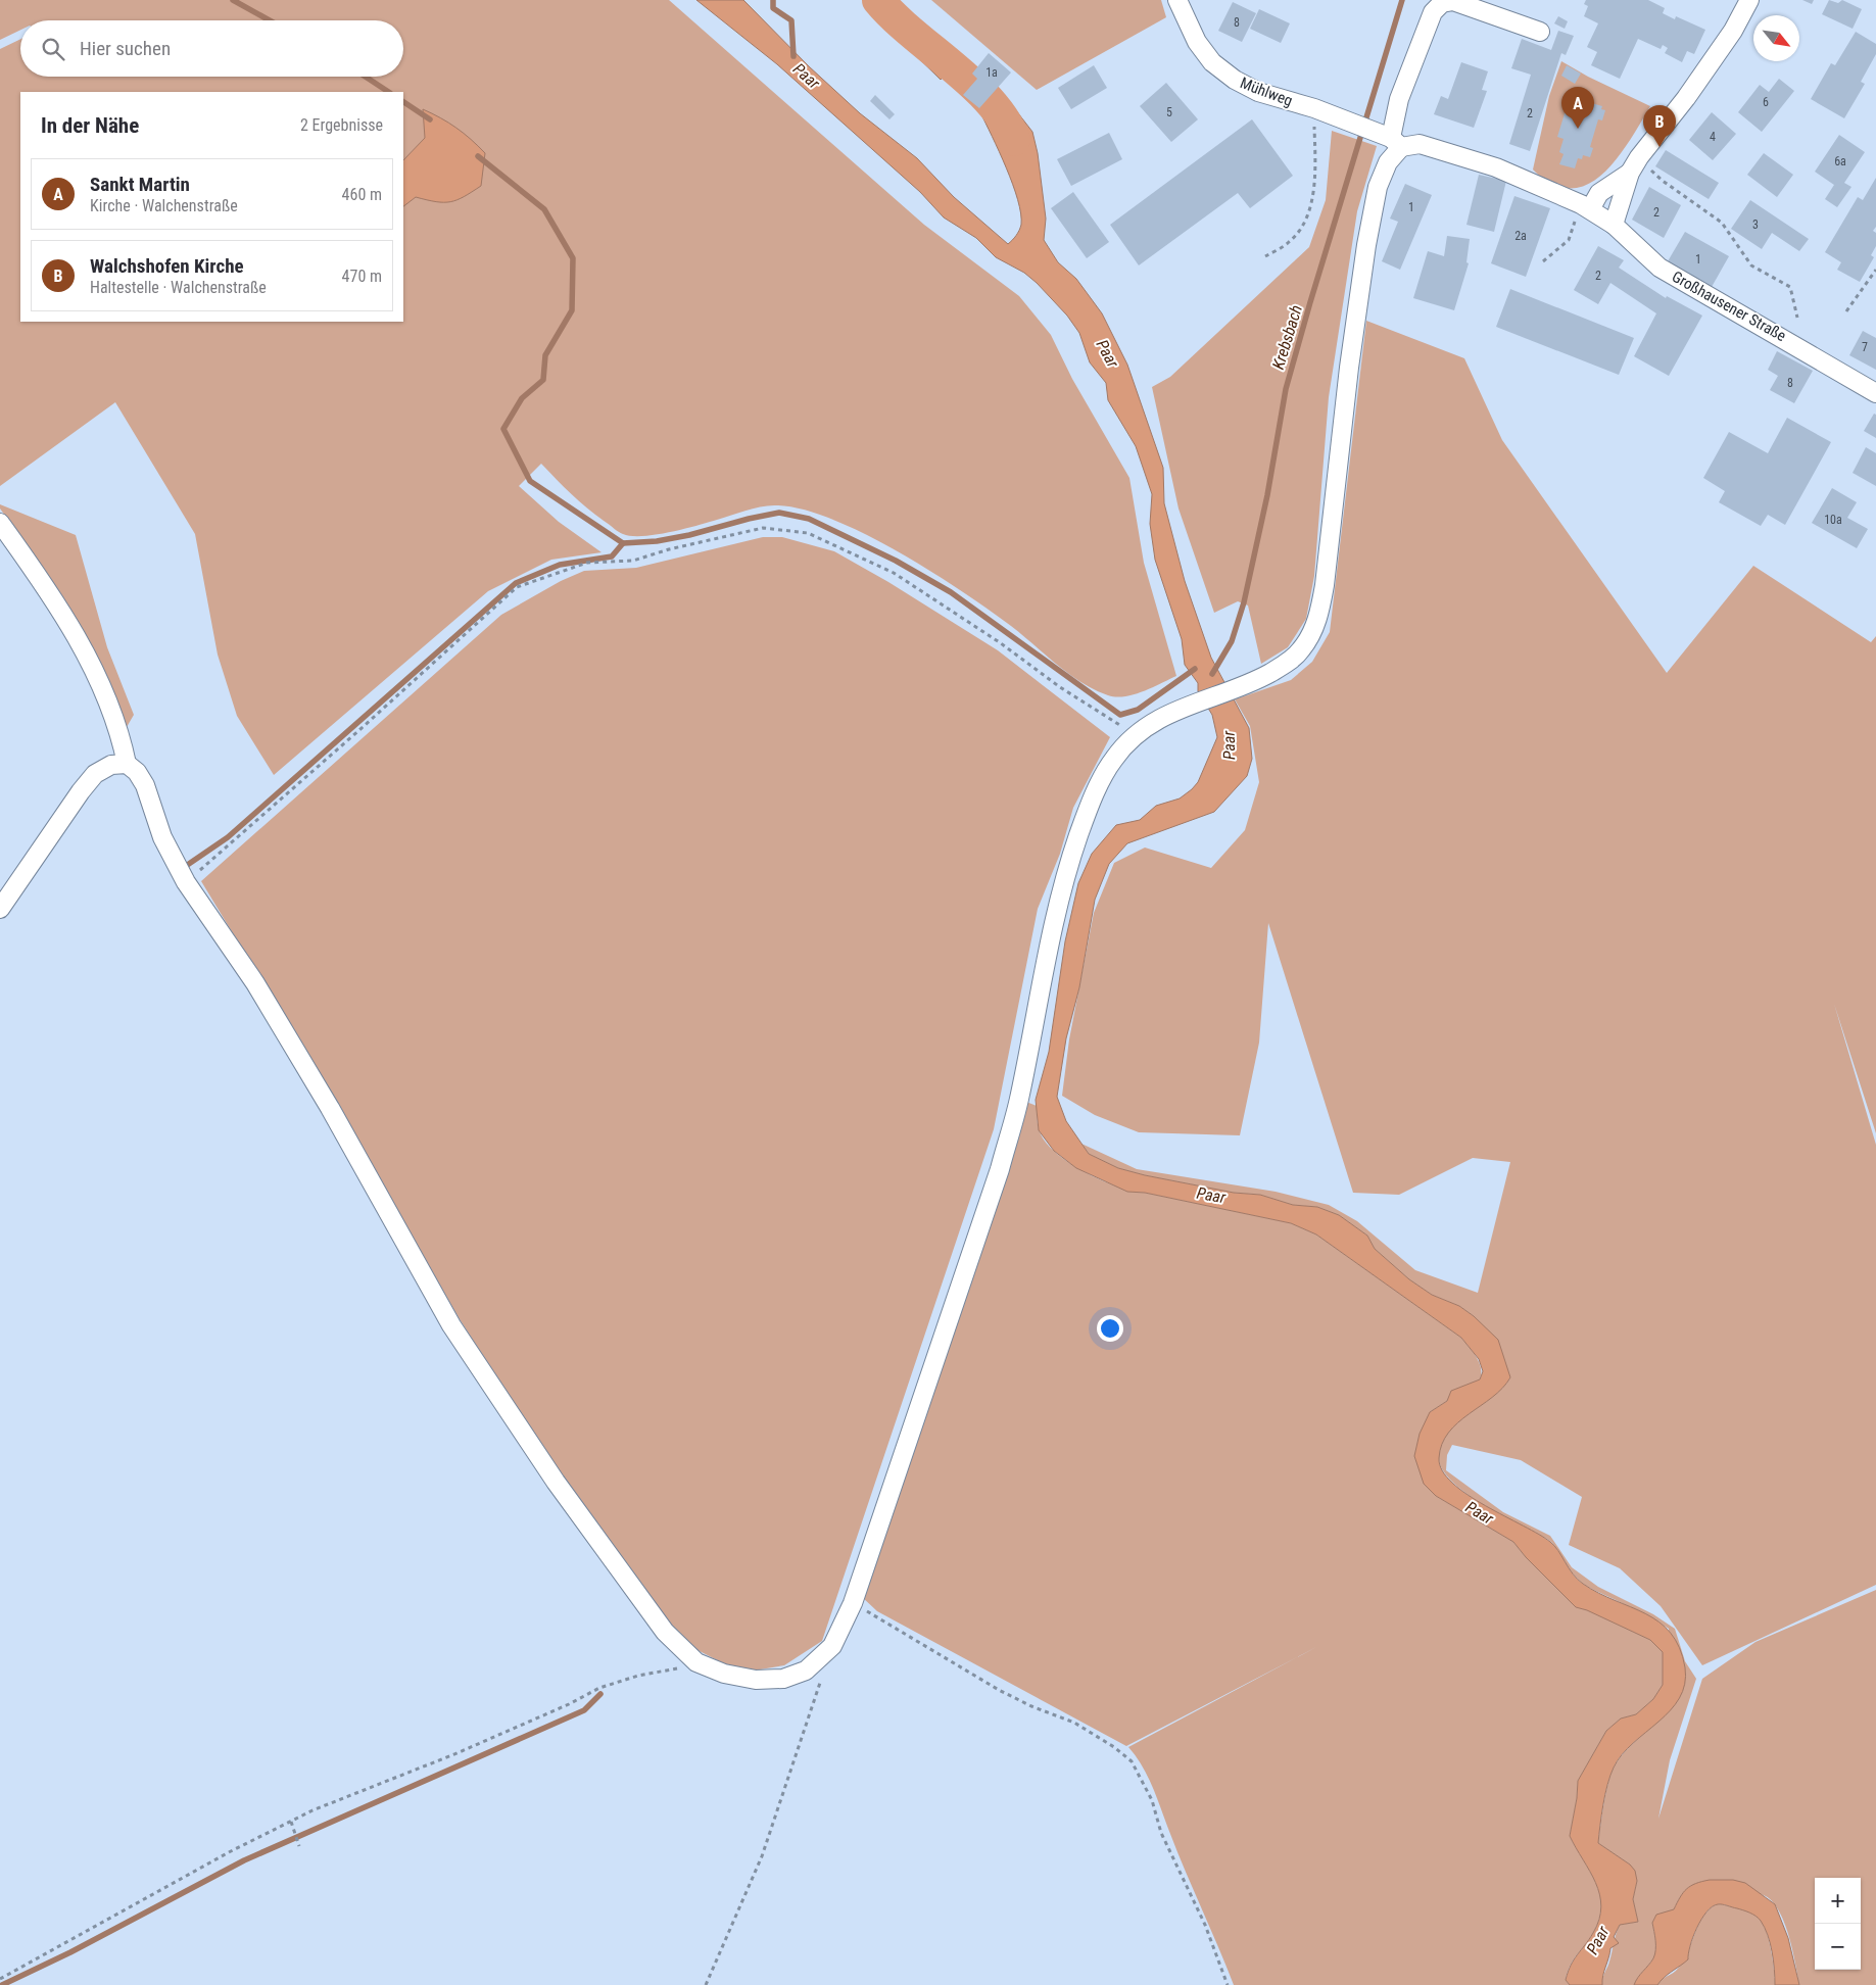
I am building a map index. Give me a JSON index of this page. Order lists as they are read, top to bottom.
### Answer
{
  "streets": {
    "street": ["Mühlweg", "Großhausener Straße"]
  },
  "crossings": [
    ["Mühlweg", "Großhausener Straße"]
  ],
  "water": ["Paar", "Krebsbach"],
  "house_numbers": [
    "8",
    "1a",
    "6",
    "5",
    "2",
    "4",
    "6a",
    "1",
    "2",
    "3",
    "2a",
    "1",
    "2",
    "7",
    "8",
    "10a"
  ],
  "north": "bottom right",
  "page": {
    "search": "Hier suchen",
    "pins": ["A", "B"],
    "heading": ["In der Nähe", "2 Ergebnisse"],
    "list": [
      {
        "mark": "A",
        "name": "Sankt Martin",
        "note": "Kirche · Walchenstraße",
        "value": "460 m"
      },
      {
        "mark": "B",
        "name": "Walchshofen Kirche",
        "note": "Haltestelle · Walchenstraße",
        "value": "470 m"
      }
    ],
    "map_buttons": ["+", "−"]
  }
}
